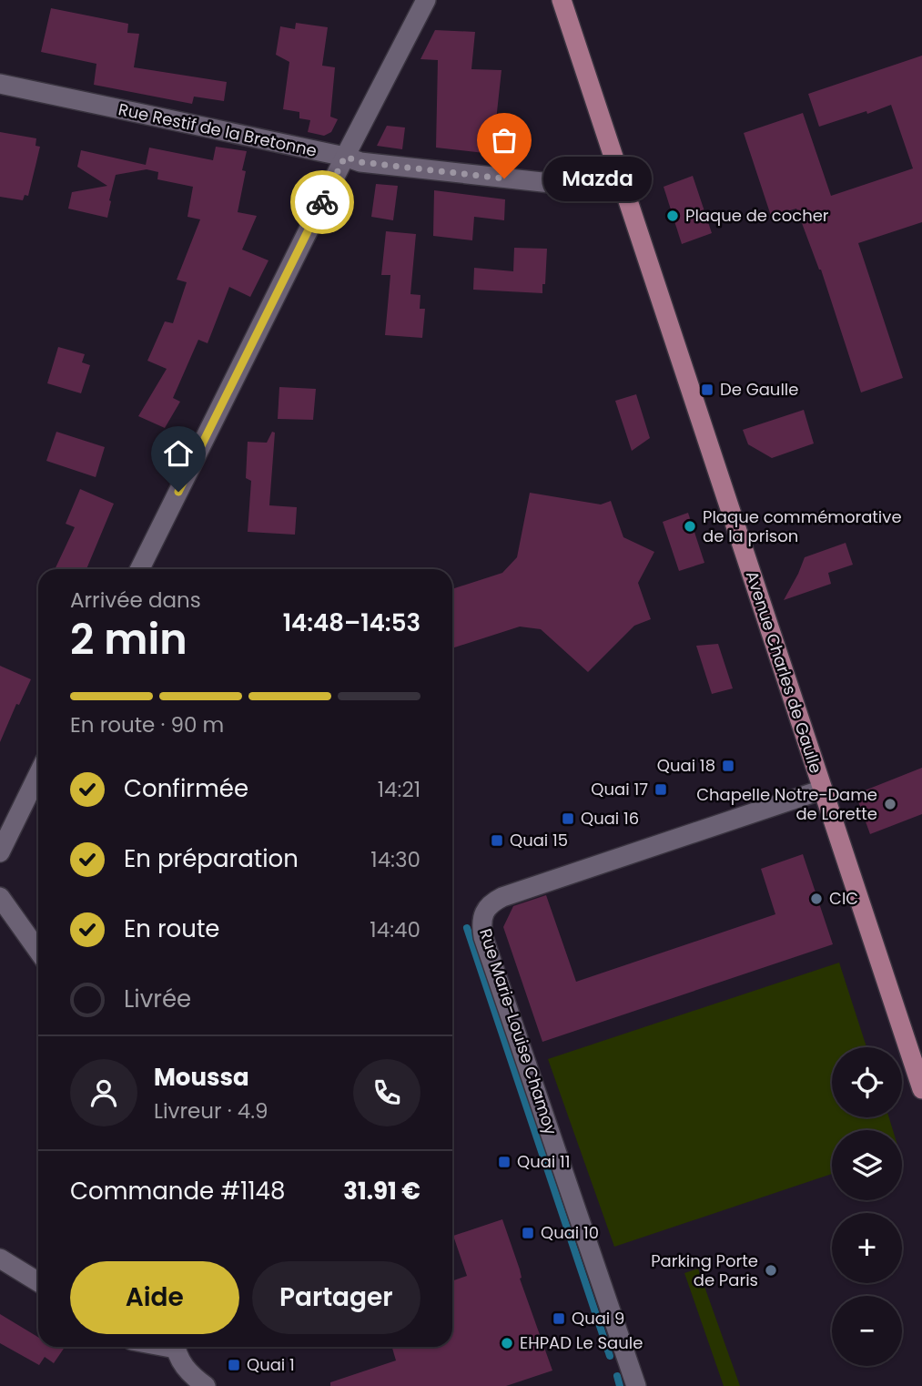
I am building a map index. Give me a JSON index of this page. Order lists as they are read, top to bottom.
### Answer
{
  "streets": {
    "main road": ["Avenue Charles de Gaulle"],
    "street": ["Rue Restif de la Bretonne", "Rue Marie-Louise Chamoy"]
  },
  "crossings": [
    ["Rue Restif de la Bretonne", "Avenue Charles de Gaulle"],
    ["Avenue Charles de Gaulle", "Rue Marie-Louise Chamoy"]
  ],
  "places": {
    "other": [
      "Mazda",
      "Plaque de cocher",
      "Plaque commémorative de la prison",
      "Chapelle Notre-Dame de Lorette",
      "CIC",
      "Parking Porte de Paris",
      "EHPAD Le Saule"
    ],
    "transit": [
      "De Gaulle",
      "Quai 18",
      "Quai 17",
      "Quai 16",
      "Quai 15",
      "Quai 11",
      "Quai 10",
      "Quai 9",
      "Quai 1"
    ]
  },
  "page": {
    "bubble": "Mazda",
    "heading": ["2 min", "Arrivée dans", "14:48–14:53"],
    "panel": [
      "Moussa",
      "Livreur · 4.9",
      "Commande #1148",
      "31.91 €"
    ],
    "bar": "En route · 90 m",
    "list": [
      ["Confirmée", "14:21"],
      ["En préparation", "14:30"],
      ["En route", "14:40"],
      "Livrée"
    ],
    "map_buttons": ["+", "−"],
    "buttons": ["Aide", "Partager"]
  }
}
